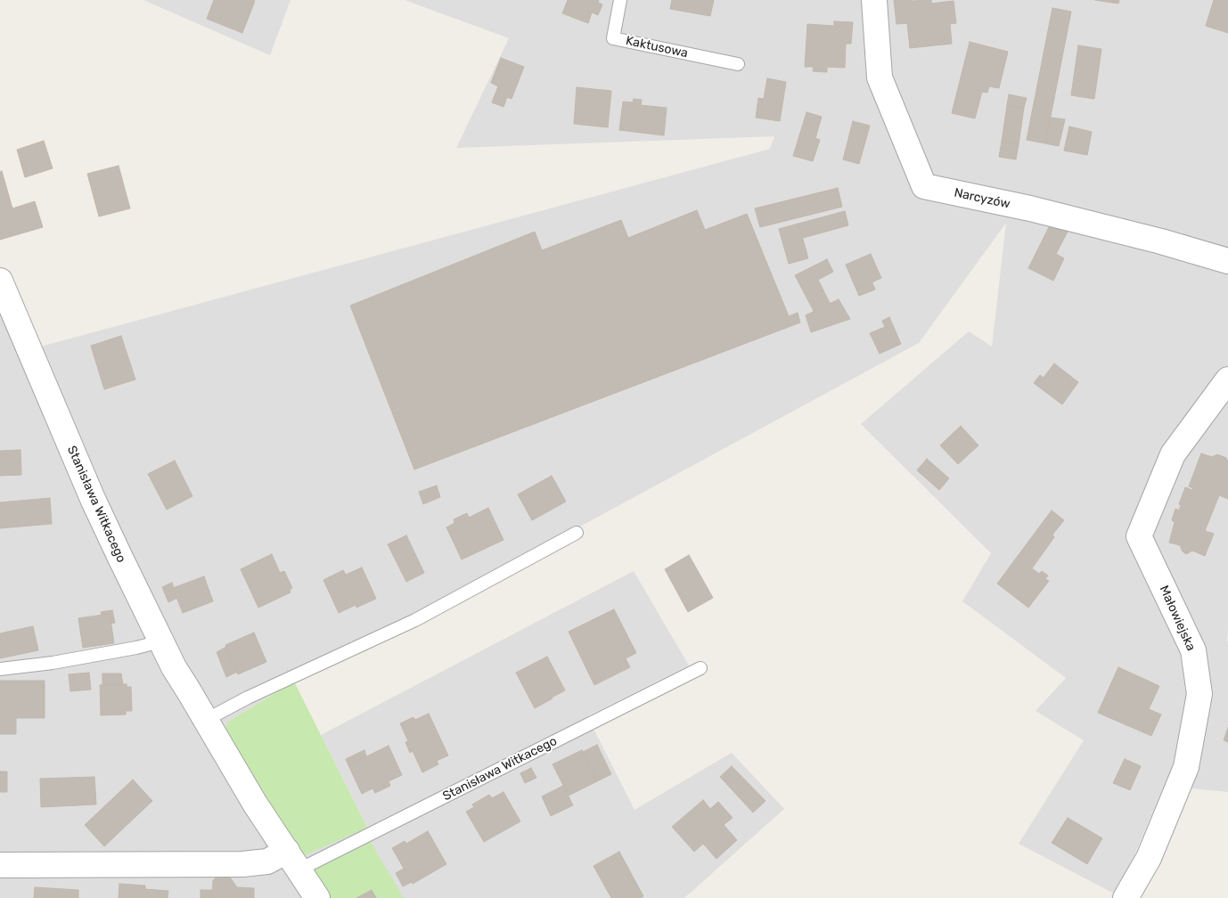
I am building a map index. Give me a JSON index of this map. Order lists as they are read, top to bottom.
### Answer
{
  "streets": {
    "street": ["Narcyzów", "Stanisława Witkacego", "Małowiejska"],
    "lane": ["Kaktusowa"]
  }
}
